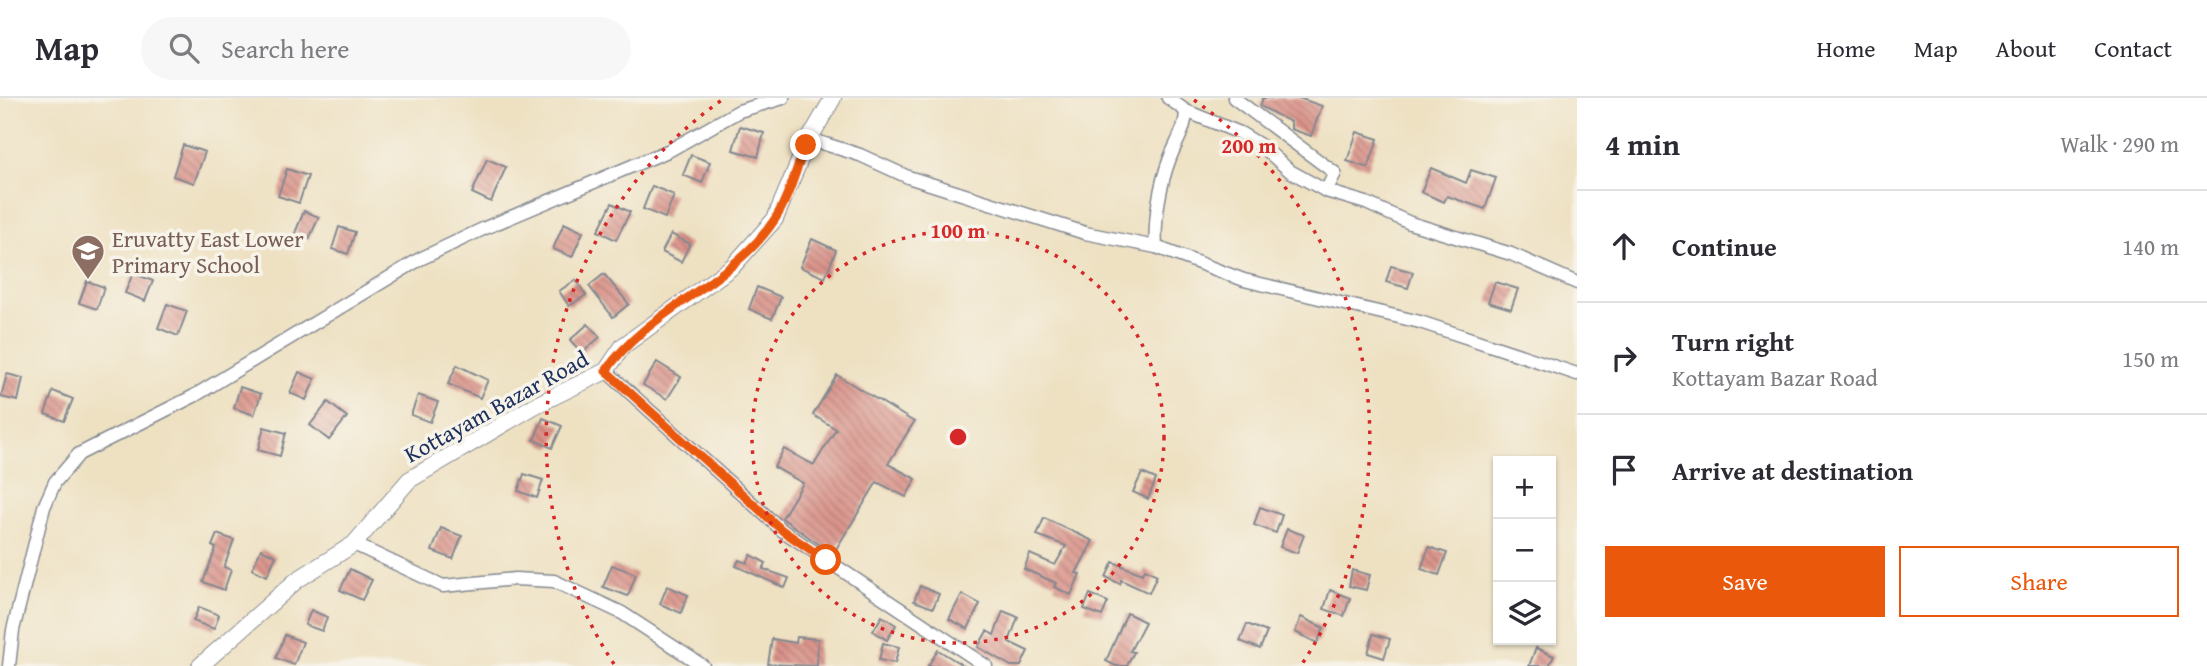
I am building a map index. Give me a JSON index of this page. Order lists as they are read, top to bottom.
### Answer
{
  "streets": {
    "main road": ["Kottayam Bazar Road"]
  },
  "places": {
    "school or university": ["Eruvatty East Lower Primary School"]
  },
  "page": {
    "header": "Map",
    "search": "Search here",
    "nav": [
      "Home",
      "Map",
      "About",
      "Contact"
    ],
    "heading": ["4 min", "Walk · 290 m"],
    "list": [
      ["Continue", "140 m"],
      ["Turn right", "Kottayam Bazar Road", "150 m"],
      "Arrive at destination"
    ],
    "map_buttons": ["+", "−"],
    "buttons": ["Save", "Share"]
  },
  "rings": ["200 m", "100 m"]
}
